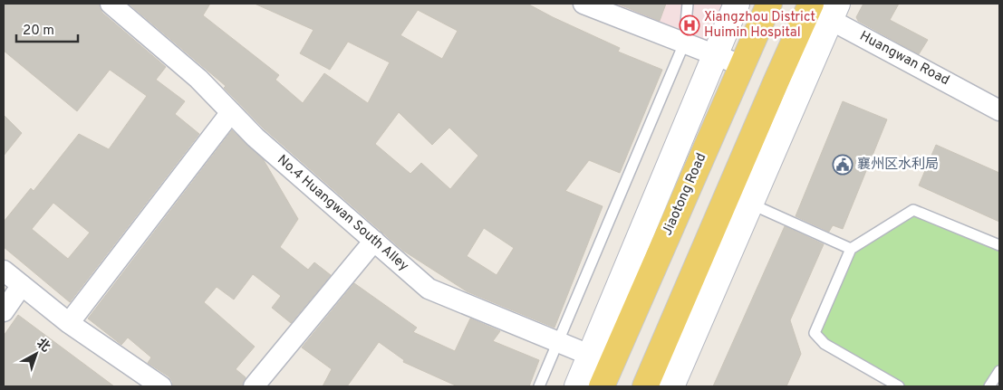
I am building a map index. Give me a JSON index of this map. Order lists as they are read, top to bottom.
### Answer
{
  "streets": {
    "main road": ["Jiaotong Road"],
    "street": ["Huangwan Road", "No.4 Huangwan South Alley"]
  },
  "crossings": [
    ["Jiaotong Road", "No.4 Huangwan South Alley"]
  ],
  "places": {
    "hospital": ["Xiangzhou District Huimin Hospital"],
    "public building": ["襄州区水利局"]
  },
  "scale_bar": "20 m",
  "north": "top right"
}
